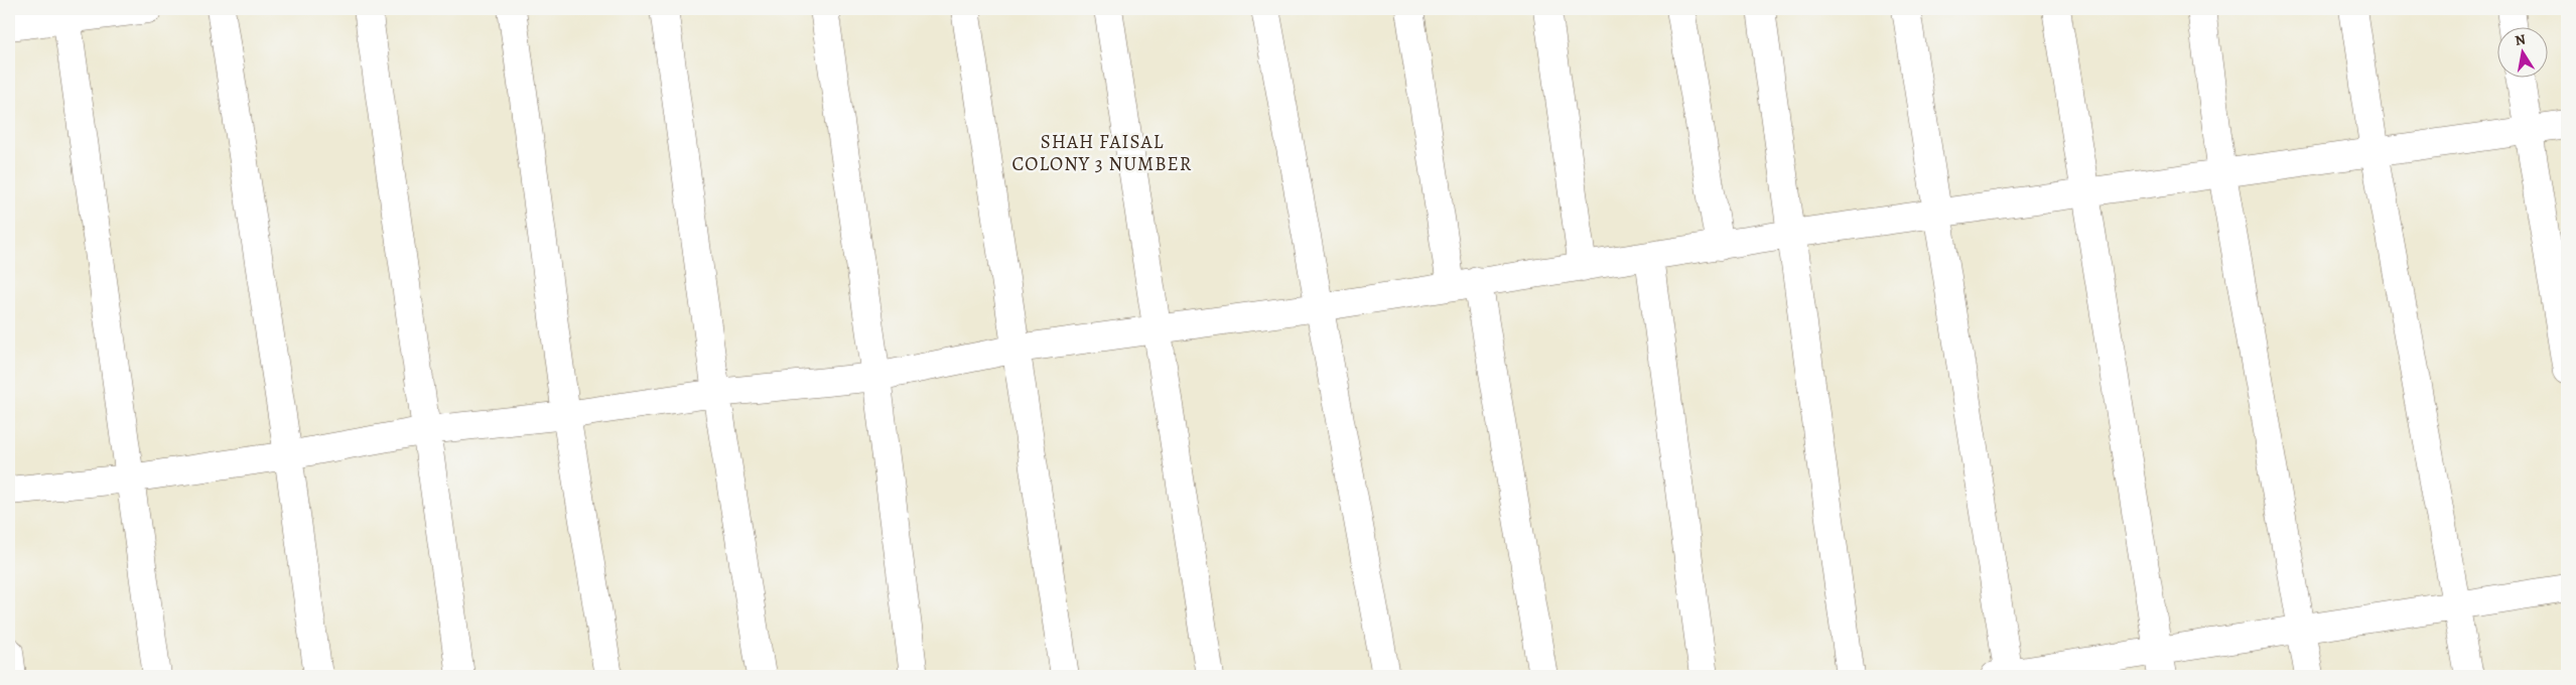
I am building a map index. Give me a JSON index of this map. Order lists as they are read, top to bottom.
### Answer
{
  "districts": ["SHAH FAISAL COLONY 3 NUMBER"],
  "north": "top"
}
